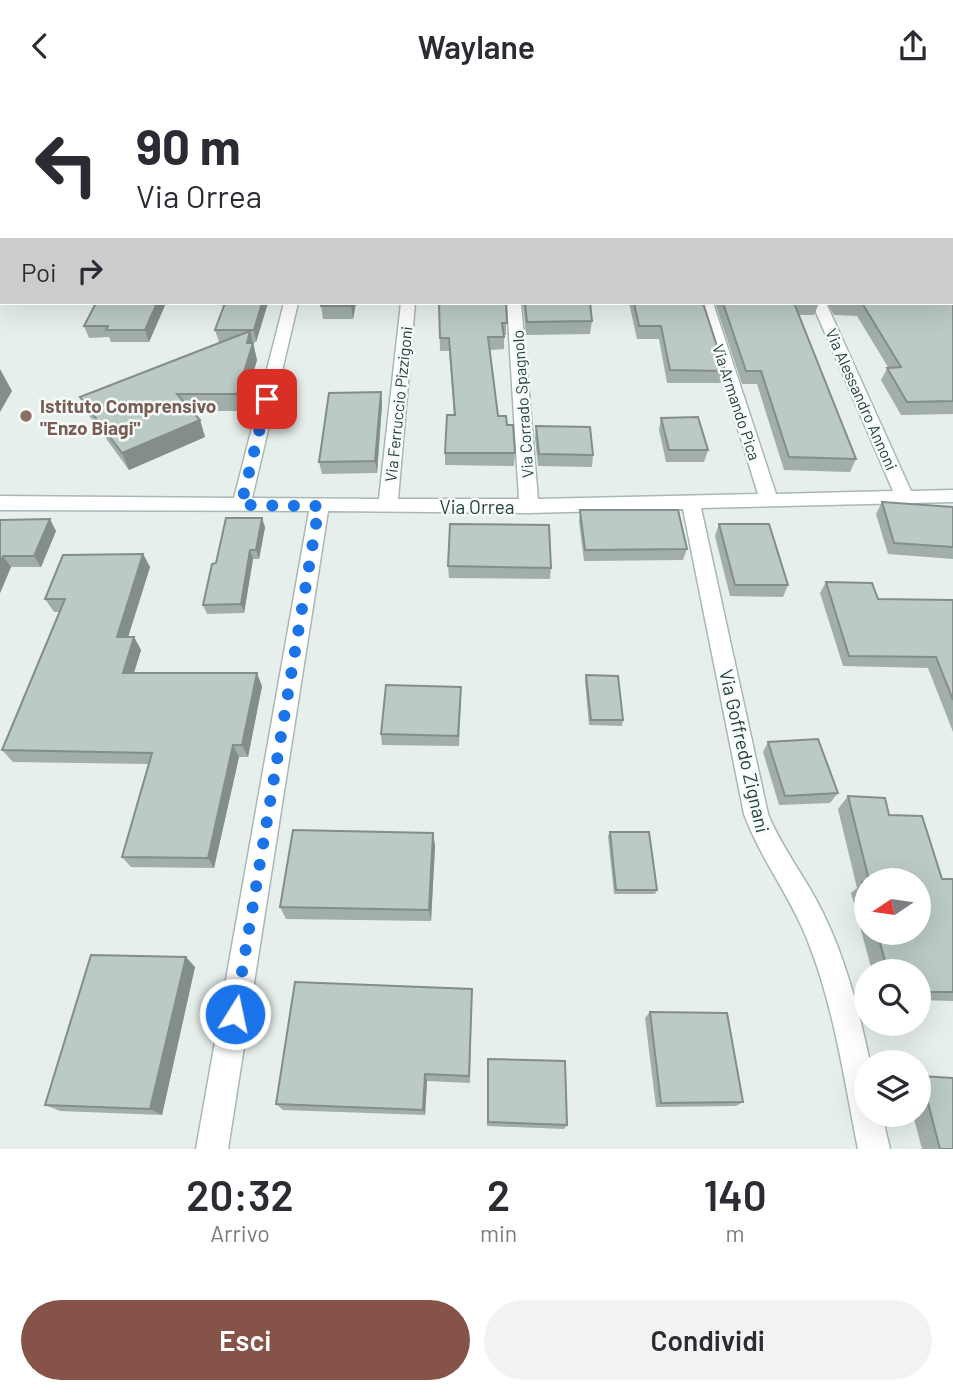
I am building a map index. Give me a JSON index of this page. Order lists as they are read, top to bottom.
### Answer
{
  "streets": {
    "street": [
      "Via Alessandro Annoni",
      "Via Armando Pica",
      "Via Ferruccio Pizzigoni",
      "Via Corrado Spagnolo",
      "Via Orrea",
      "Via Goffredo Zignani"
    ]
  },
  "crossings": [
    ["Via Alessandro Annoni", "Via Orrea"],
    ["Via Armando Pica", "Via Orrea"],
    ["Via Ferruccio Pizzigoni", "Via Orrea"],
    ["Via Corrado Spagnolo", "Via Orrea"],
    ["Via Orrea", "Via Goffredo Zignani"]
  ],
  "places": ["Istituto Comprensivo \"Enzo Biagi\""],
  "north": "left",
  "page": {
    "header": "Waylane",
    "turn": ["90 m", "Via Orrea"],
    "then": "Poi",
    "eta": [
      "20:32",
      "Arrivo",
      "2",
      "min",
      "140",
      "m"
    ],
    "buttons": ["Esci", "Condividi"]
  }
}
